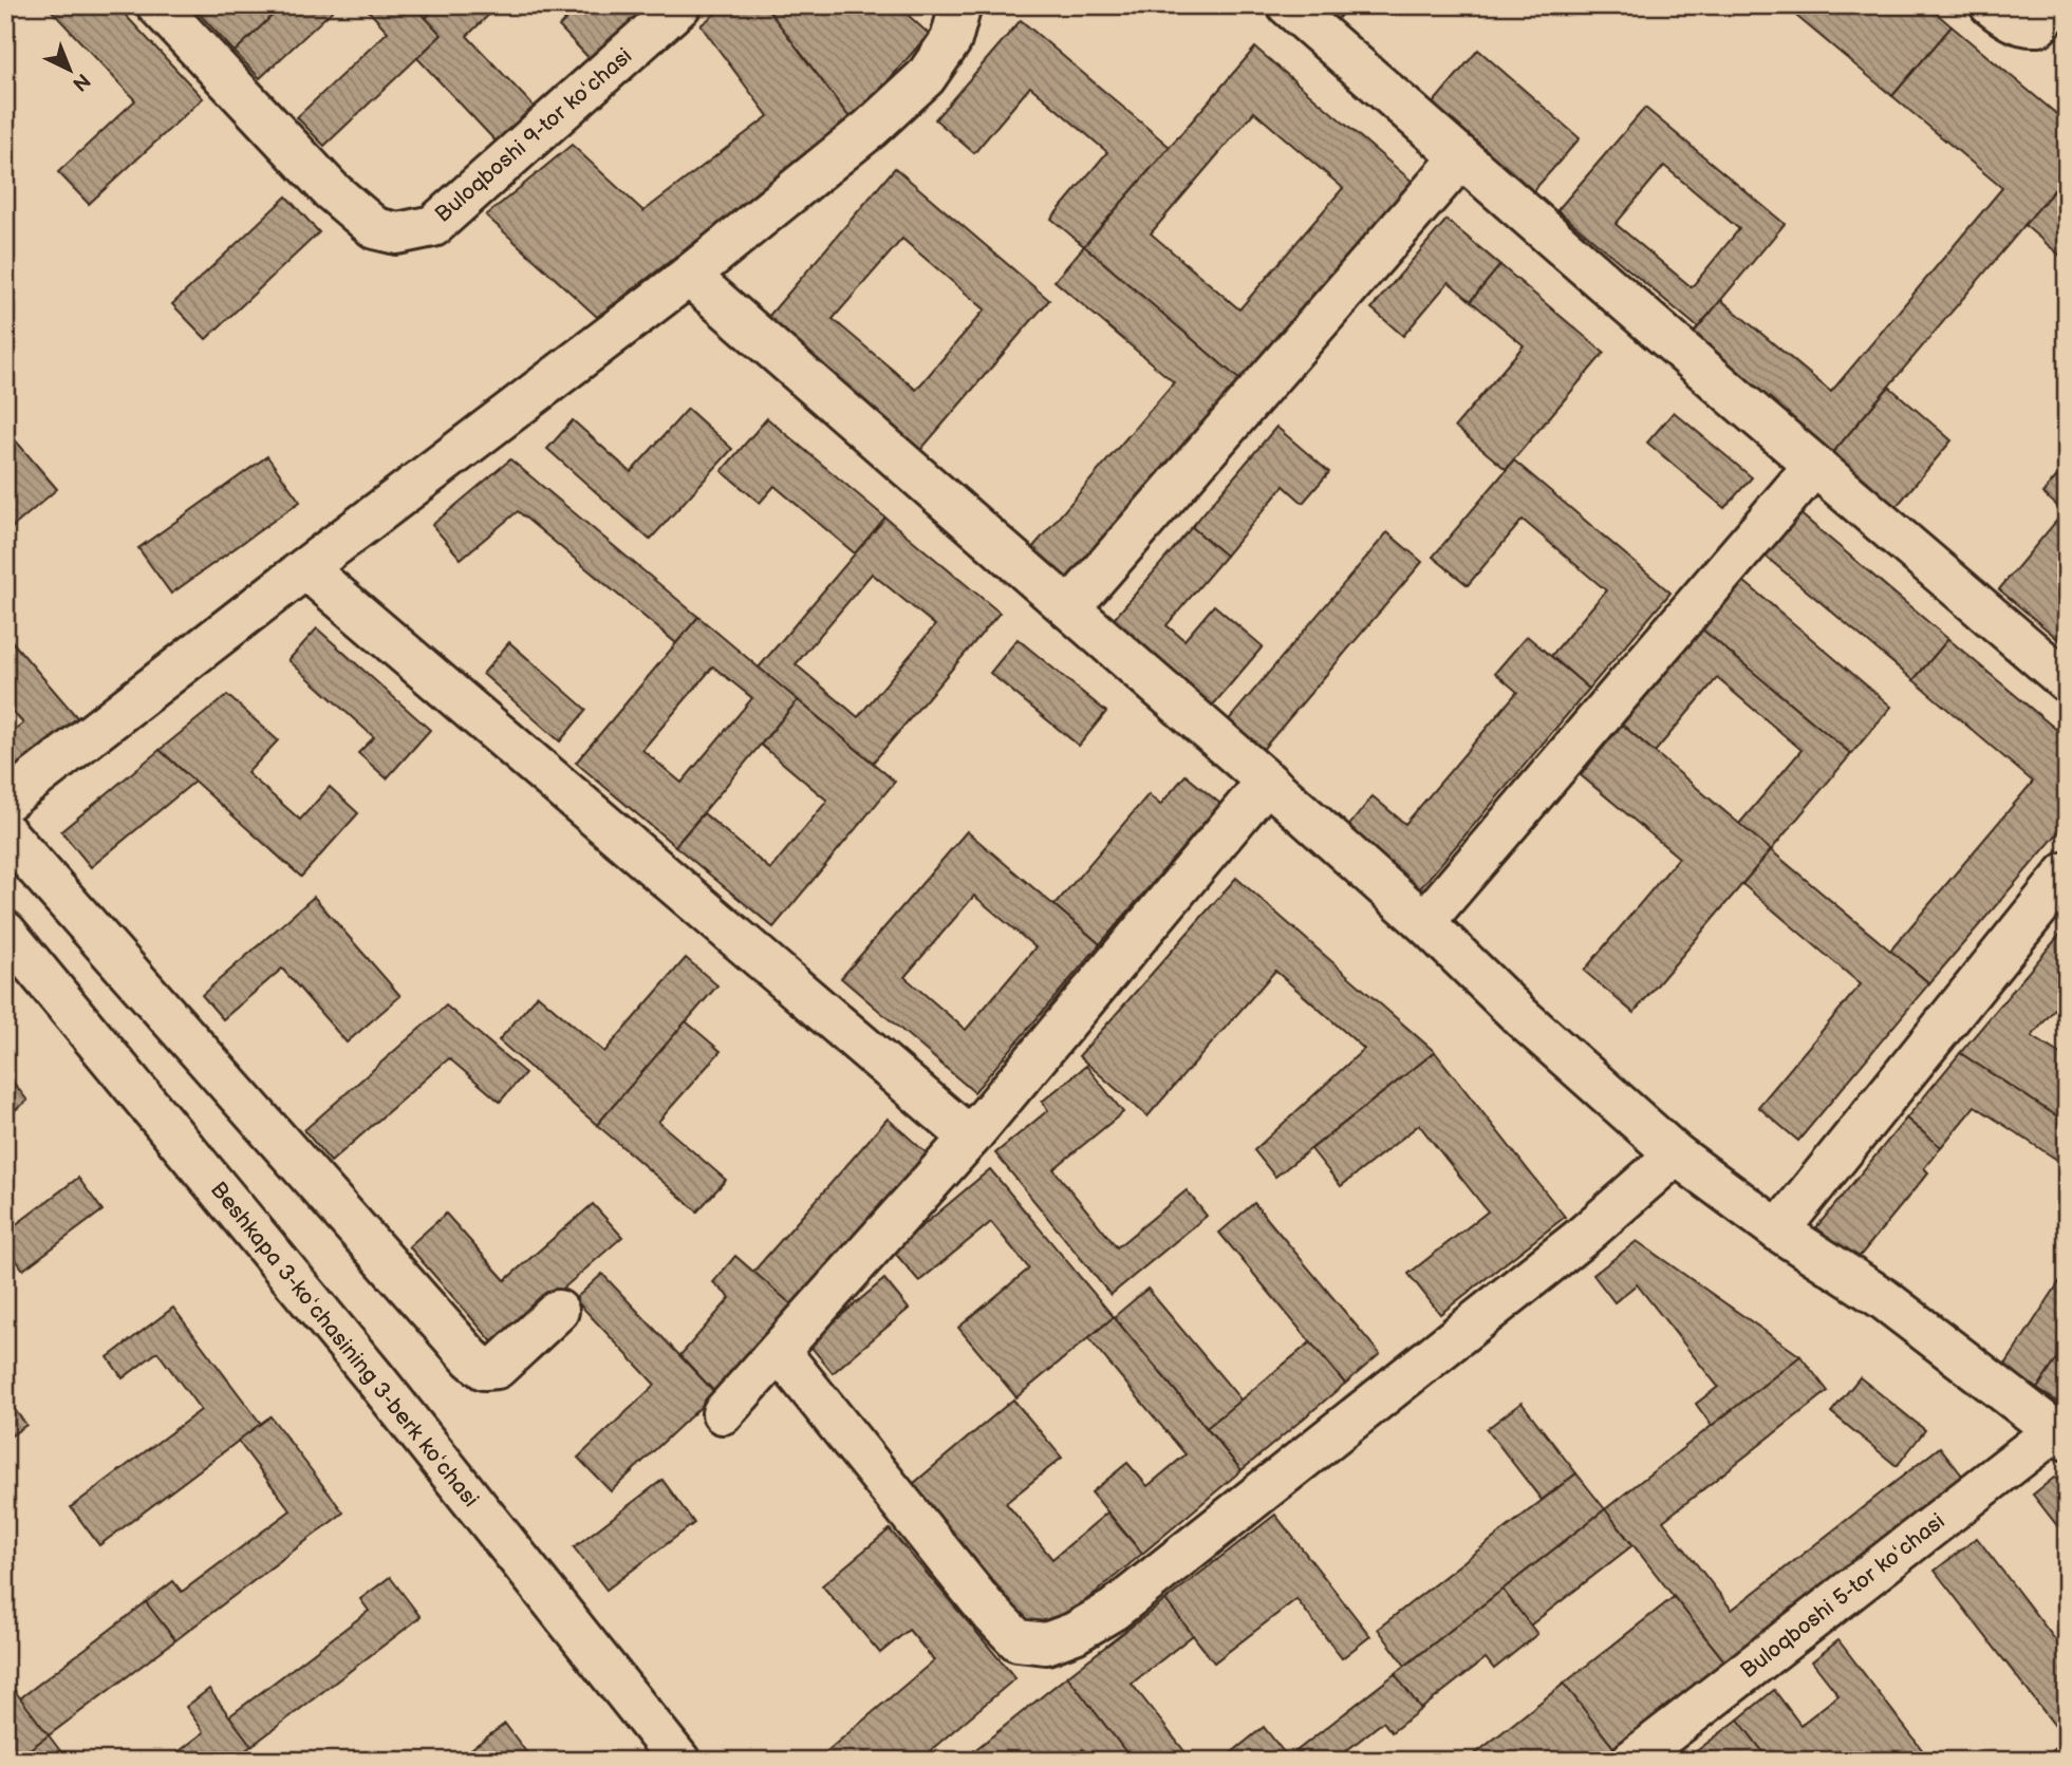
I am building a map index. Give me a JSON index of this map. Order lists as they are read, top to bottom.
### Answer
{
  "streets": {
    "street": ["Buloqboshi 9-tor koʻchasi", "Beshkapa 3-koʻchasining 3-berk koʻchasi", "Buloqboshi 5-tor koʻchasi"]
  },
  "north": "bottom right"
}
